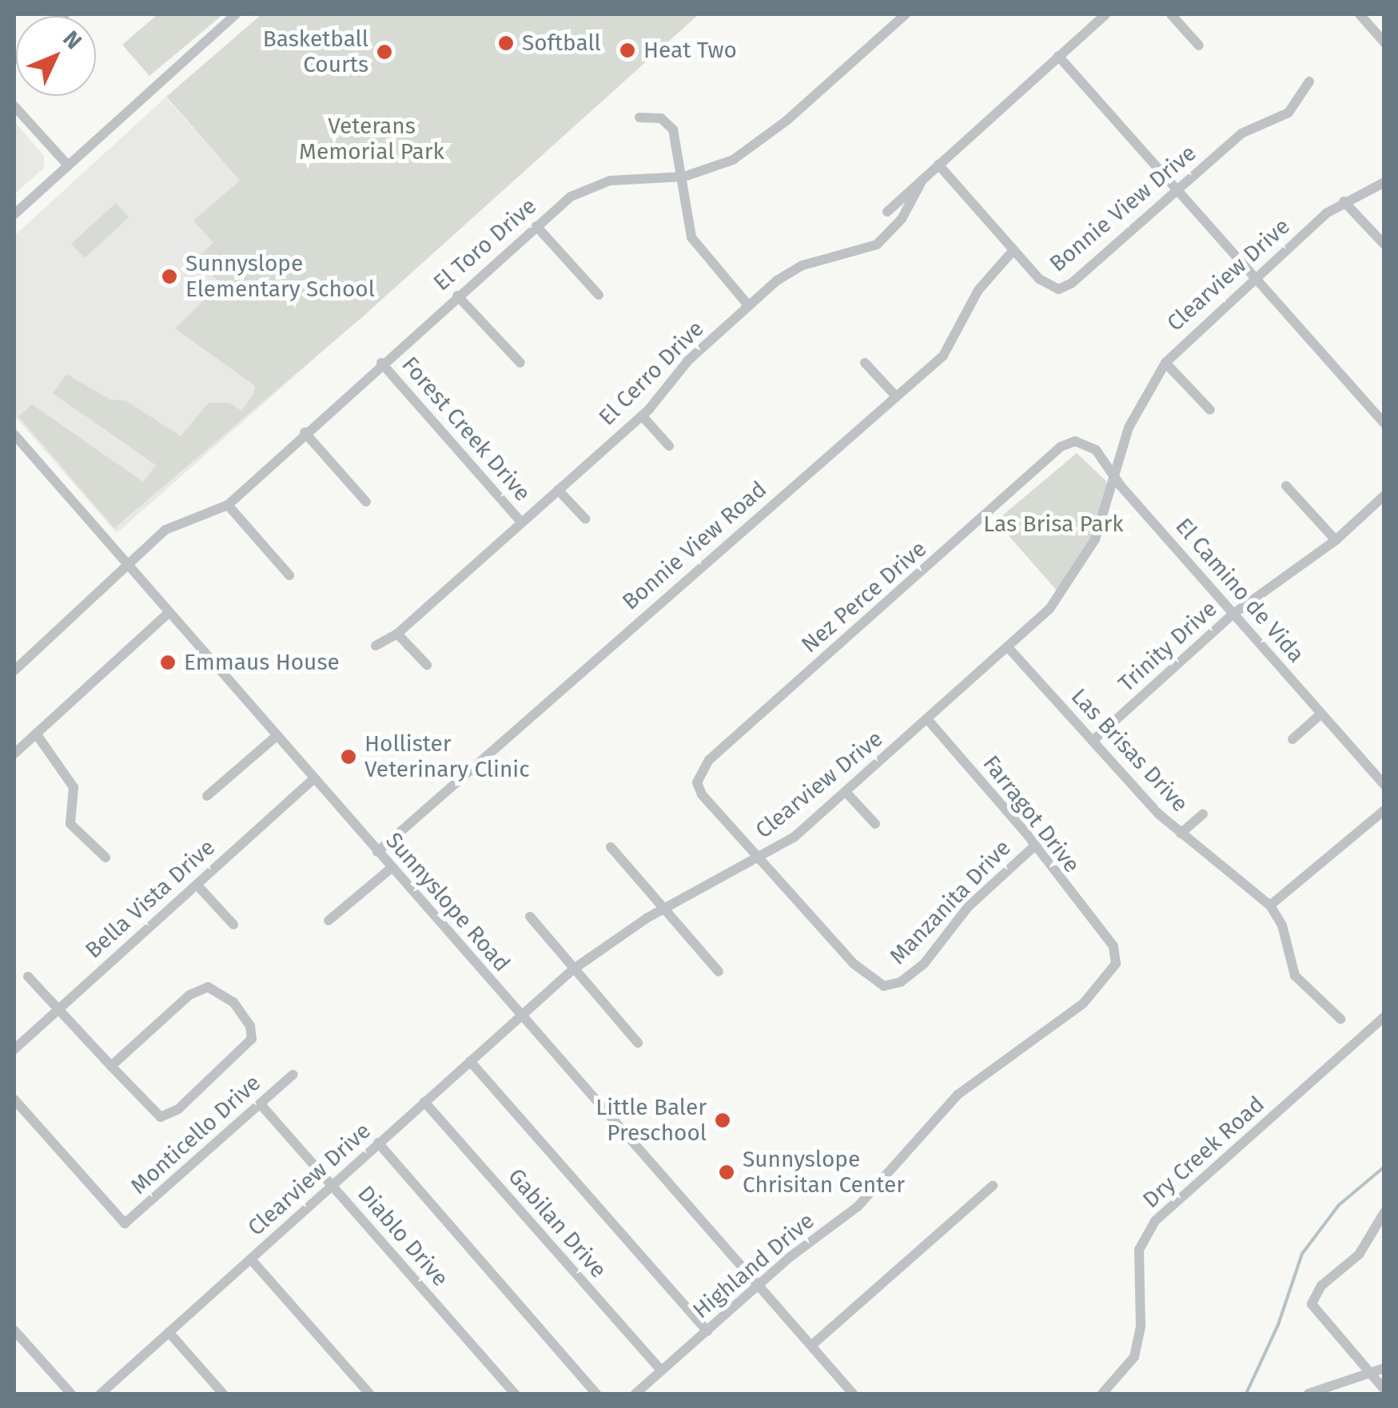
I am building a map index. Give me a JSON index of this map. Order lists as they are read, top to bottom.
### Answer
{
  "streets": {
    "street": [
      "Bonnie View Drive",
      "El Toro Drive",
      "Clearview Drive",
      "El Cerro Drive",
      "Forest Creek Drive",
      "Bonnie View Road",
      "El Camino de Vida",
      "Nez Perce Drive",
      "Trinity Drive",
      "Las Brisas Drive",
      "Farragot Drive",
      "Bella Vista Drive",
      "Sunnyslope Road",
      "Manzanita Drive",
      "Monticello Drive",
      "Dry Creek Road",
      "Gabilan Drive",
      "Diablo Drive",
      "Highland Drive"
    ]
  },
  "crossings": [
    ["Bonnie View Drive", "El Cerro Drive"],
    ["Bonnie View Drive", "Bonnie View Road"],
    ["El Toro Drive", "Forest Creek Drive"],
    ["El Toro Drive", "Sunnyslope Road"],
    ["Clearview Drive", "El Camino de Vida"],
    ["Clearview Drive", "Nez Perce Drive"],
    ["Clearview Drive", "Las Brisas Drive"],
    ["Clearview Drive", "Farragot Drive"],
    ["Clearview Drive", "Sunnyslope Road"],
    ["Clearview Drive", "Manzanita Drive"],
    ["Clearview Drive", "Gabilan Drive"],
    ["Clearview Drive", "Diablo Drive"],
    ["El Cerro Drive", "Forest Creek Drive"],
    ["Bonnie View Road", "Sunnyslope Road"],
    ["El Camino de Vida", "Nez Perce Drive"],
    ["El Camino de Vida", "Trinity Drive"],
    ["Nez Perce Drive", "Manzanita Drive"],
    ["Trinity Drive", "Las Brisas Drive"],
    ["Farragot Drive", "Manzanita Drive"],
    ["Farragot Drive", "Highland Drive"],
    ["Bella Vista Drive", "Sunnyslope Road"],
    ["Sunnyslope Road", "Highland Drive"],
    ["Monticello Drive", "Diablo Drive"],
    ["Gabilan Drive", "Highland Drive"]
  ],
  "parks": ["Veterans Memorial Park", "Las Brisa Park"],
  "places": [
    "Softball",
    "Heat Two",
    "Basketball Courts",
    "Sunnyslope Elementary School",
    "Emmaus House",
    "Hollister Veterinary Clinic",
    "Little Baler Preschool",
    "Sunnyslope Chrisitan Center"
  ],
  "north": "top right"
}
